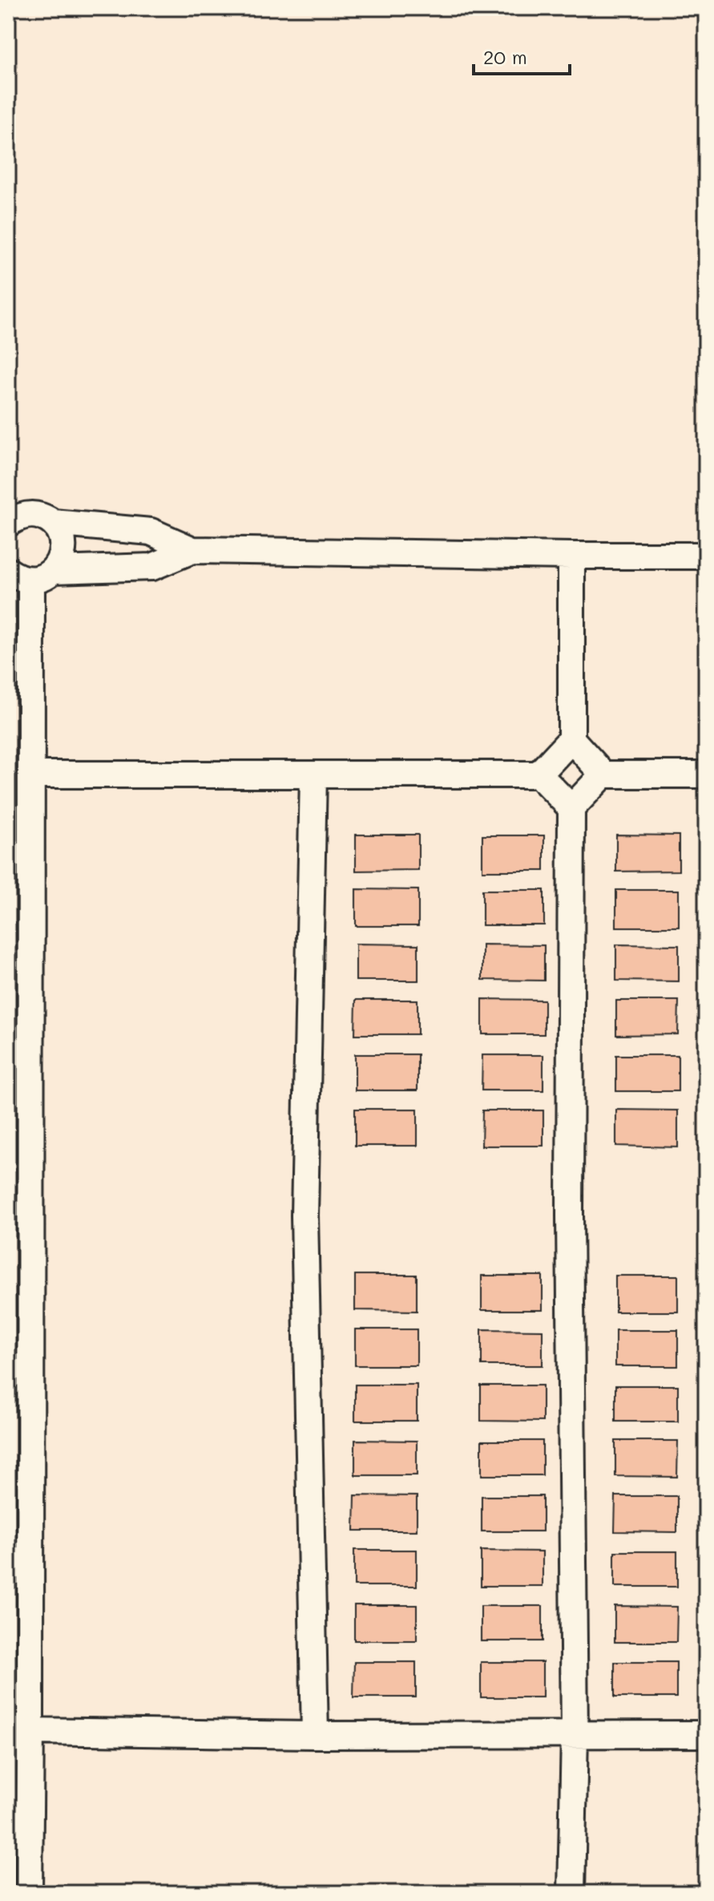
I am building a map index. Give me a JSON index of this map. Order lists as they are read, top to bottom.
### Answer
{
  "scale_bar": "20 m"
}
